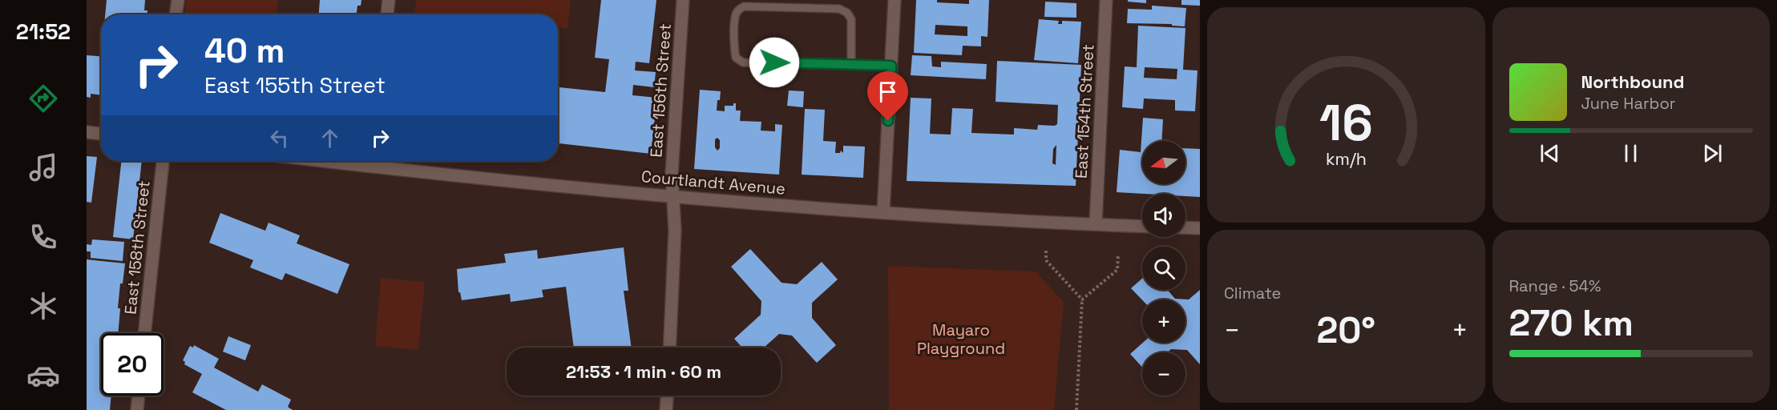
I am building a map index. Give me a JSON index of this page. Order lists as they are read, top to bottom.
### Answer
{
  "streets": {
    "street": [
      "East 156th Street",
      "East 154th Street",
      "Courtlandt Avenue",
      "East 158th Street"
    ]
  },
  "crossings": [
    ["East 156th Street", "Courtlandt Avenue"],
    ["East 154th Street", "Courtlandt Avenue"]
  ],
  "parks": ["Mayaro Playground"],
  "north": "left",
  "page": {
    "tabs": "21:52",
    "turn": ["40 m", "East 155th Street"],
    "song": ["Northbound", "June Harbor"],
    "map_buttons": ["+", "−"],
    "tile": [
      "Climate",
      ["Range · 54%", "270 km"]
    ],
    "heat": ["−", "20°", "+"],
    "limit": "20",
    "trip": "21:53 · 1 min · 60 m",
    "gauge": ["16", "km/h"]
  }
}
